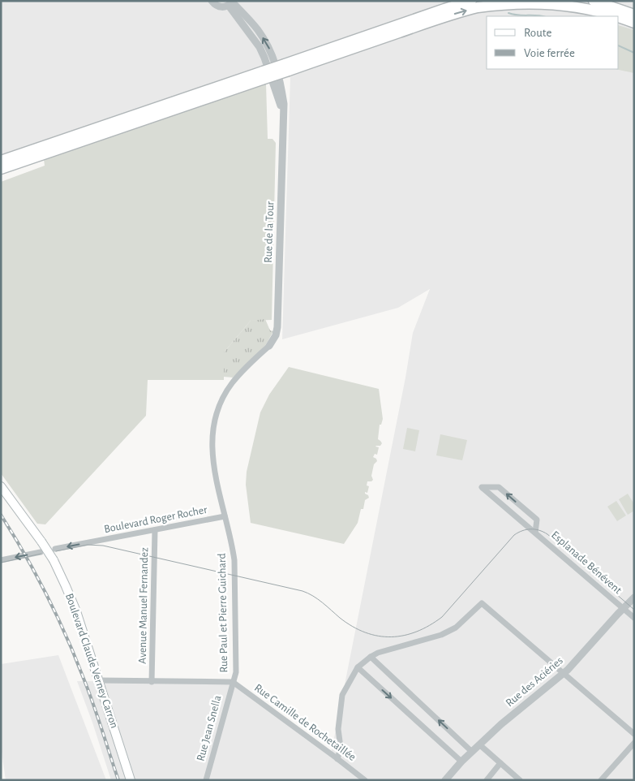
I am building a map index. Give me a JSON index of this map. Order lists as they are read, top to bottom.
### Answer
{
  "streets": {
    "main road": ["Boulevard Claude Verney Carron"],
    "street": [
      "Rue de la Tour",
      "Boulevard Roger Rocher",
      "Esplanade Bénévent",
      "Avenue Manuel Fernandez",
      "Rue Paul et Pierre Guichard",
      "Rue des Aciéries",
      "Rue Camille de Rochetaillée",
      "Rue Jean Snella"
    ]
  },
  "crossings": [
    ["Rue de la Tour", "Rue Paul et Pierre Guichard"],
    ["Boulevard Roger Rocher", "Avenue Manuel Fernandez"],
    ["Boulevard Roger Rocher", "Rue Paul et Pierre Guichard"],
    ["Esplanade Bénévent", "Rue des Aciéries"],
    ["Rue Paul et Pierre Guichard", "Rue Camille de Rochetaillée"],
    ["Rue Paul et Pierre Guichard", "Rue Jean Snella"],
    ["Rue Camille de Rochetaillée", "Rue Jean Snella"]
  ],
  "one_way": ["Boulevard Roger Rocher"],
  "legend": ["Route", "Voie ferrée"]
}
